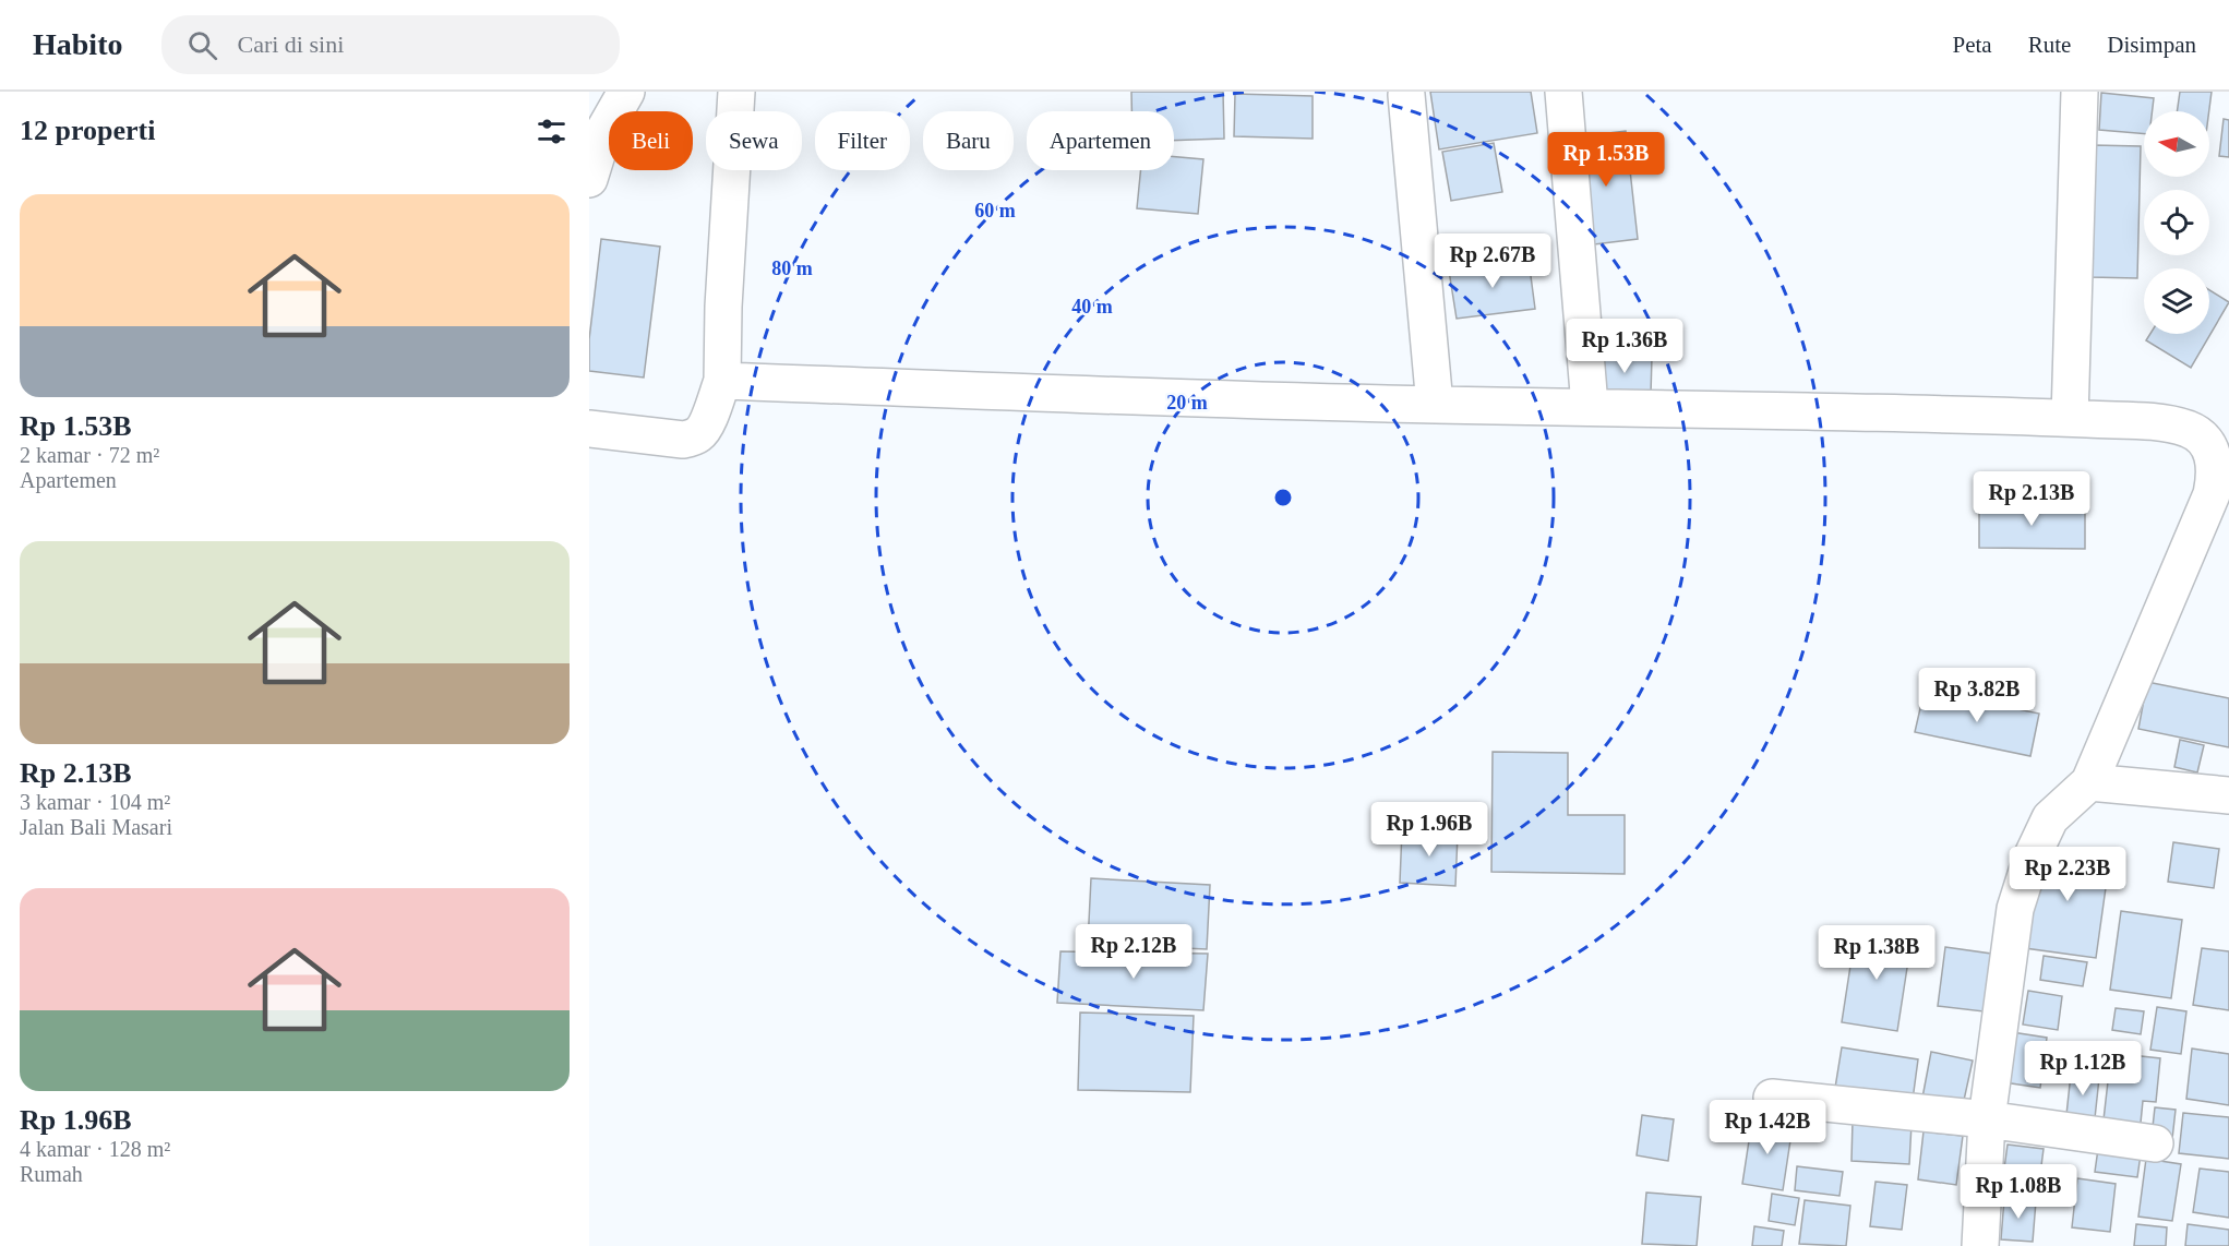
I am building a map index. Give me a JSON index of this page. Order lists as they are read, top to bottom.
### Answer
{
  "north": "left",
  "page": {
    "header": "Habito",
    "search": "Cari di sini",
    "nav": ["Peta", "Rute", "Disimpan"],
    "heading": "12 properti",
    "chip": [
      "Beli",
      "Sewa",
      "Filter",
      "Baru",
      "Apartemen"
    ],
    "price": [
      "Rp 1.53B",
      "Rp 2.67B",
      "Rp 1.36B",
      "Rp 2.13B",
      "Rp 3.82B",
      "Rp 1.96B",
      "Rp 2.23B",
      "Rp 2.12B",
      "Rp 1.38B",
      "Rp 1.12B",
      "Rp 1.42B",
      "Rp 1.08B"
    ],
    "list": [
      {
        "name": "Rp 1.53B",
        "note": "2 kamar · 72 m² · Apartemen"
      },
      {
        "name": "Rp 2.13B",
        "note": "3 kamar · 104 m² · Jalan Bali Masari"
      },
      {
        "name": "Rp 1.96B",
        "note": "4 kamar · 128 m² · Rumah"
      }
    ]
  },
  "rings": [
    "60 m",
    "80 m",
    "40 m",
    "20 m"
  ]
}
